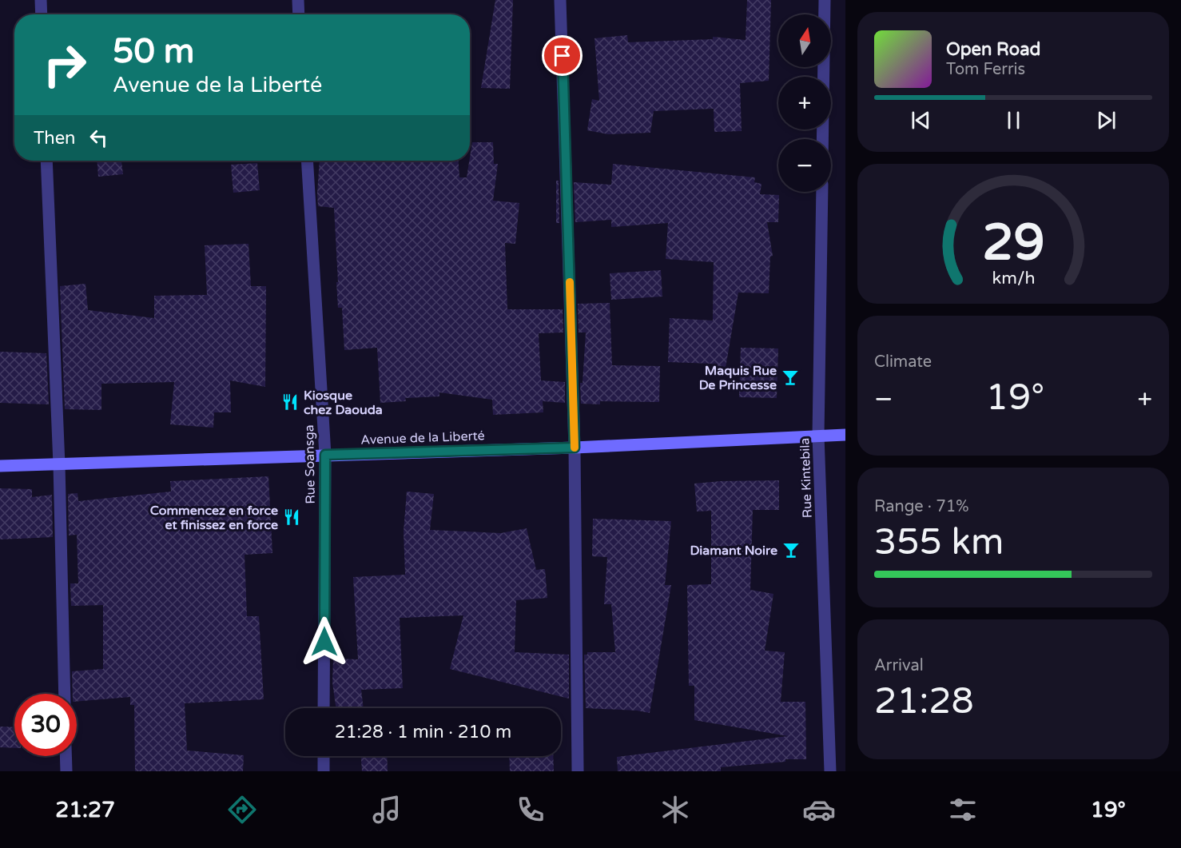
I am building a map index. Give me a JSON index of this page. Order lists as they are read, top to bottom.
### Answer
{
  "streets": {
    "main road": ["Avenue de la Liberté"],
    "street": ["Rue Soansga", "Rue Kintebila"]
  },
  "crossings": [
    ["Avenue de la Liberté", "Rue Soansga"],
    ["Avenue de la Liberté", "Rue Kintebila"]
  ],
  "places": {
    "bar": ["Maquis Rue De Princesse", "Diamant Noire"],
    "restaurant": ["Kiosque chez Daouda", "Commencez en force et finissez en force"]
  },
  "north": "top",
  "page": {
    "map_buttons": ["+", "−"],
    "turn": ["50 m", "Avenue de la Liberté"],
    "song": ["Open Road", "Tom Ferris"],
    "then": "Then",
    "tile": [
      "Climate",
      ["Range · 71%", "355 km"],
      ["Arrival", "21:28"]
    ],
    "heat": ["−", "19°", "+"],
    "limit": "30",
    "trip": "21:28 · 1 min · 210 m",
    "tabs": ["21:27", "19°"],
    "gauge": ["29", "km/h"]
  }
}
